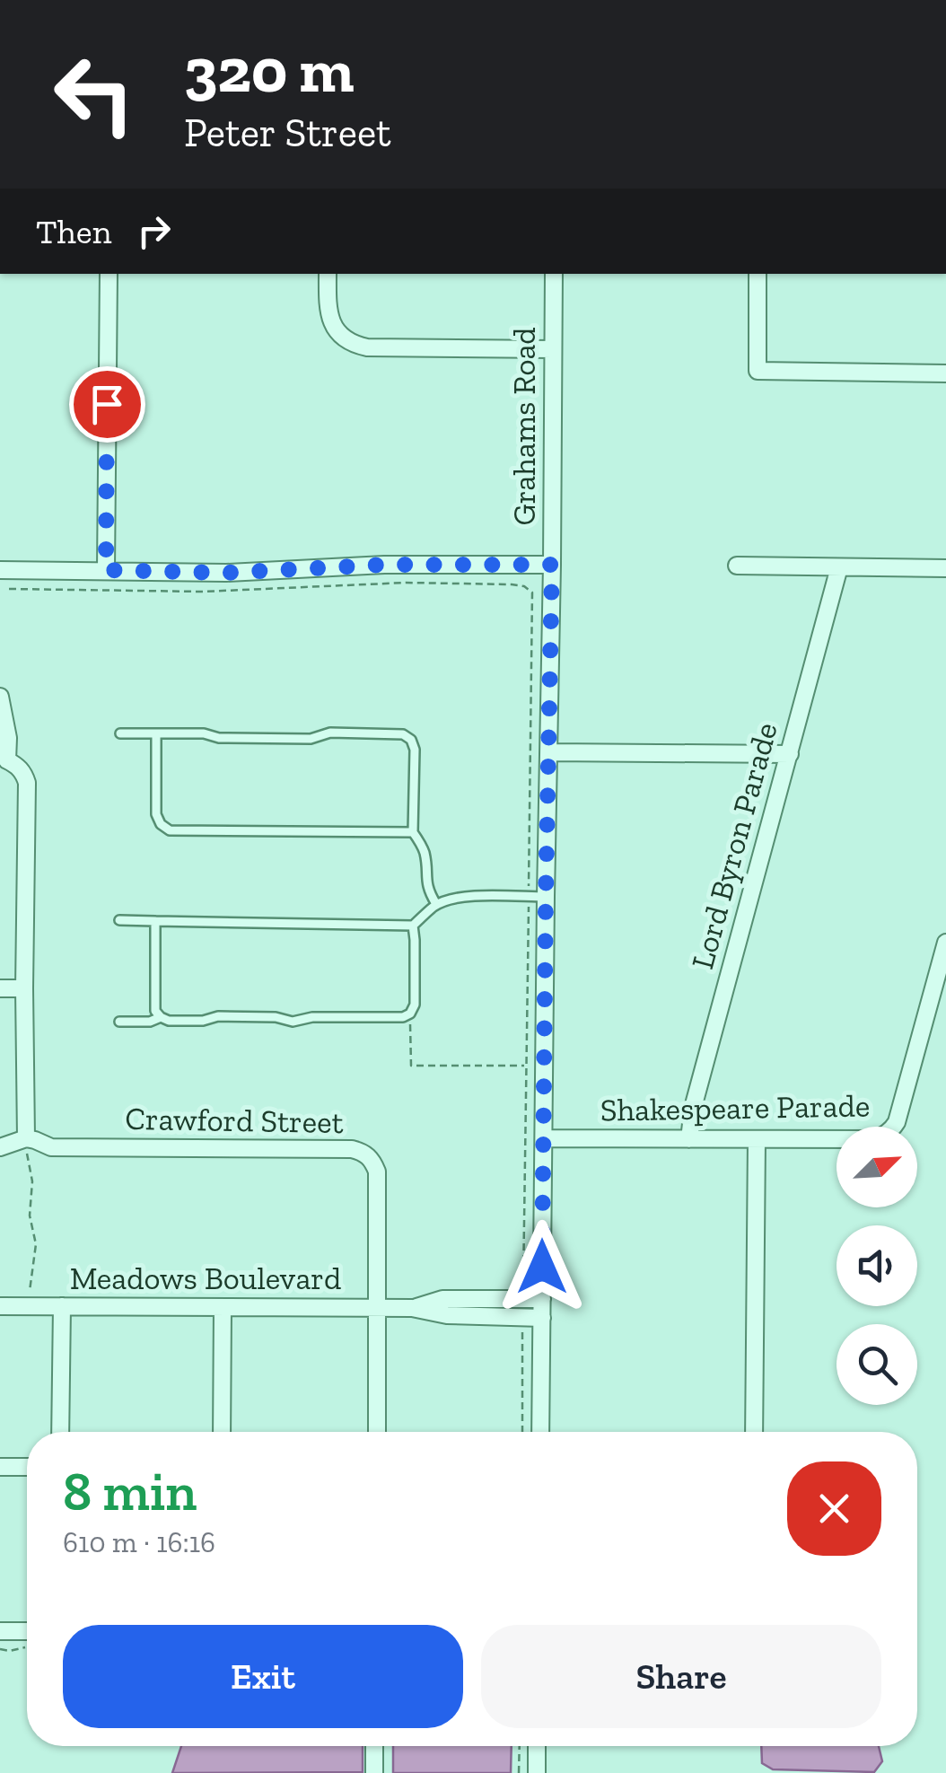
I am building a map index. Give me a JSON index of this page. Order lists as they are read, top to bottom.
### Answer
{
  "streets": {
    "street": [
      "Grahams Road",
      "Lord Byron Parade",
      "Shakespeare Parade",
      "Crawford Street",
      "Meadows Boulevard"
    ]
  },
  "crossings": [
    ["Grahams Road", "Shakespeare Parade"],
    ["Grahams Road", "Meadows Boulevard"],
    ["Lord Byron Parade", "Shakespeare Parade"],
    ["Crawford Street", "Meadows Boulevard"]
  ],
  "north": "top right",
  "page": {
    "turn": ["320 m", "Peter Street"],
    "then": "Then",
    "heading": ["8 min", "610 m · 16:16"],
    "buttons": ["Exit", "Share"]
  }
}
